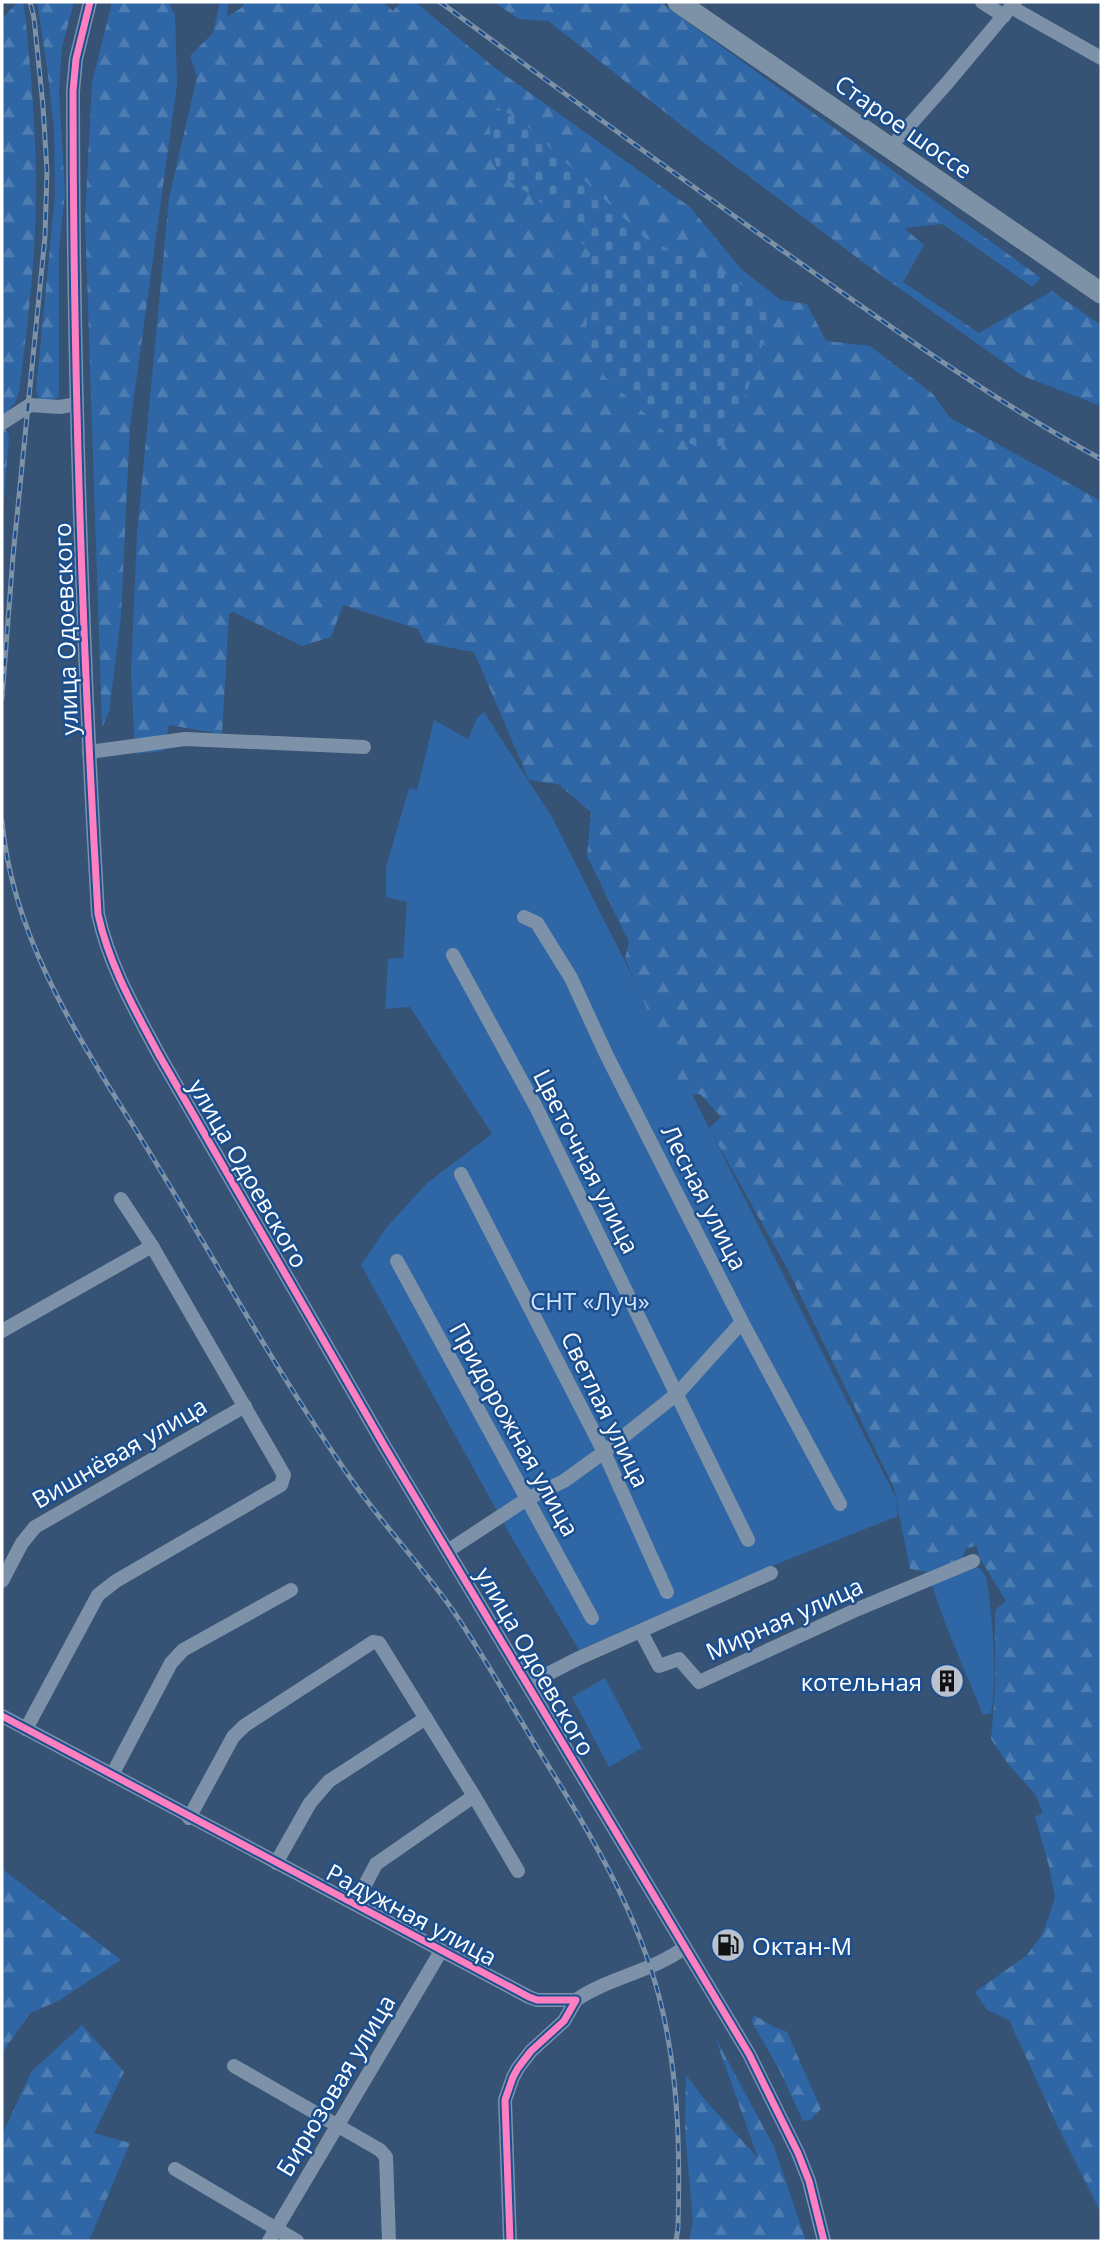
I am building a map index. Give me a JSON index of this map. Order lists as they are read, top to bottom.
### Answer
{
  "streets": {
    "highway": ["Старое шоссе"],
    "street": [
      "улица Одоевского",
      "Цветочная улица",
      "Лесная улица",
      "Светлая улица",
      "Придорожная улица",
      "Вишнёвая улица",
      "Мирная улица",
      "Радужная улица",
      "Бирюзовая улица"
    ]
  },
  "crossings": [
    ["Радужная улица", "Бирюзовая улица"]
  ],
  "parks": ["СНТ «Луч»"],
  "places": {
    "building": ["котельная"],
    "fuel station": ["Октан-М"]
  }
}
